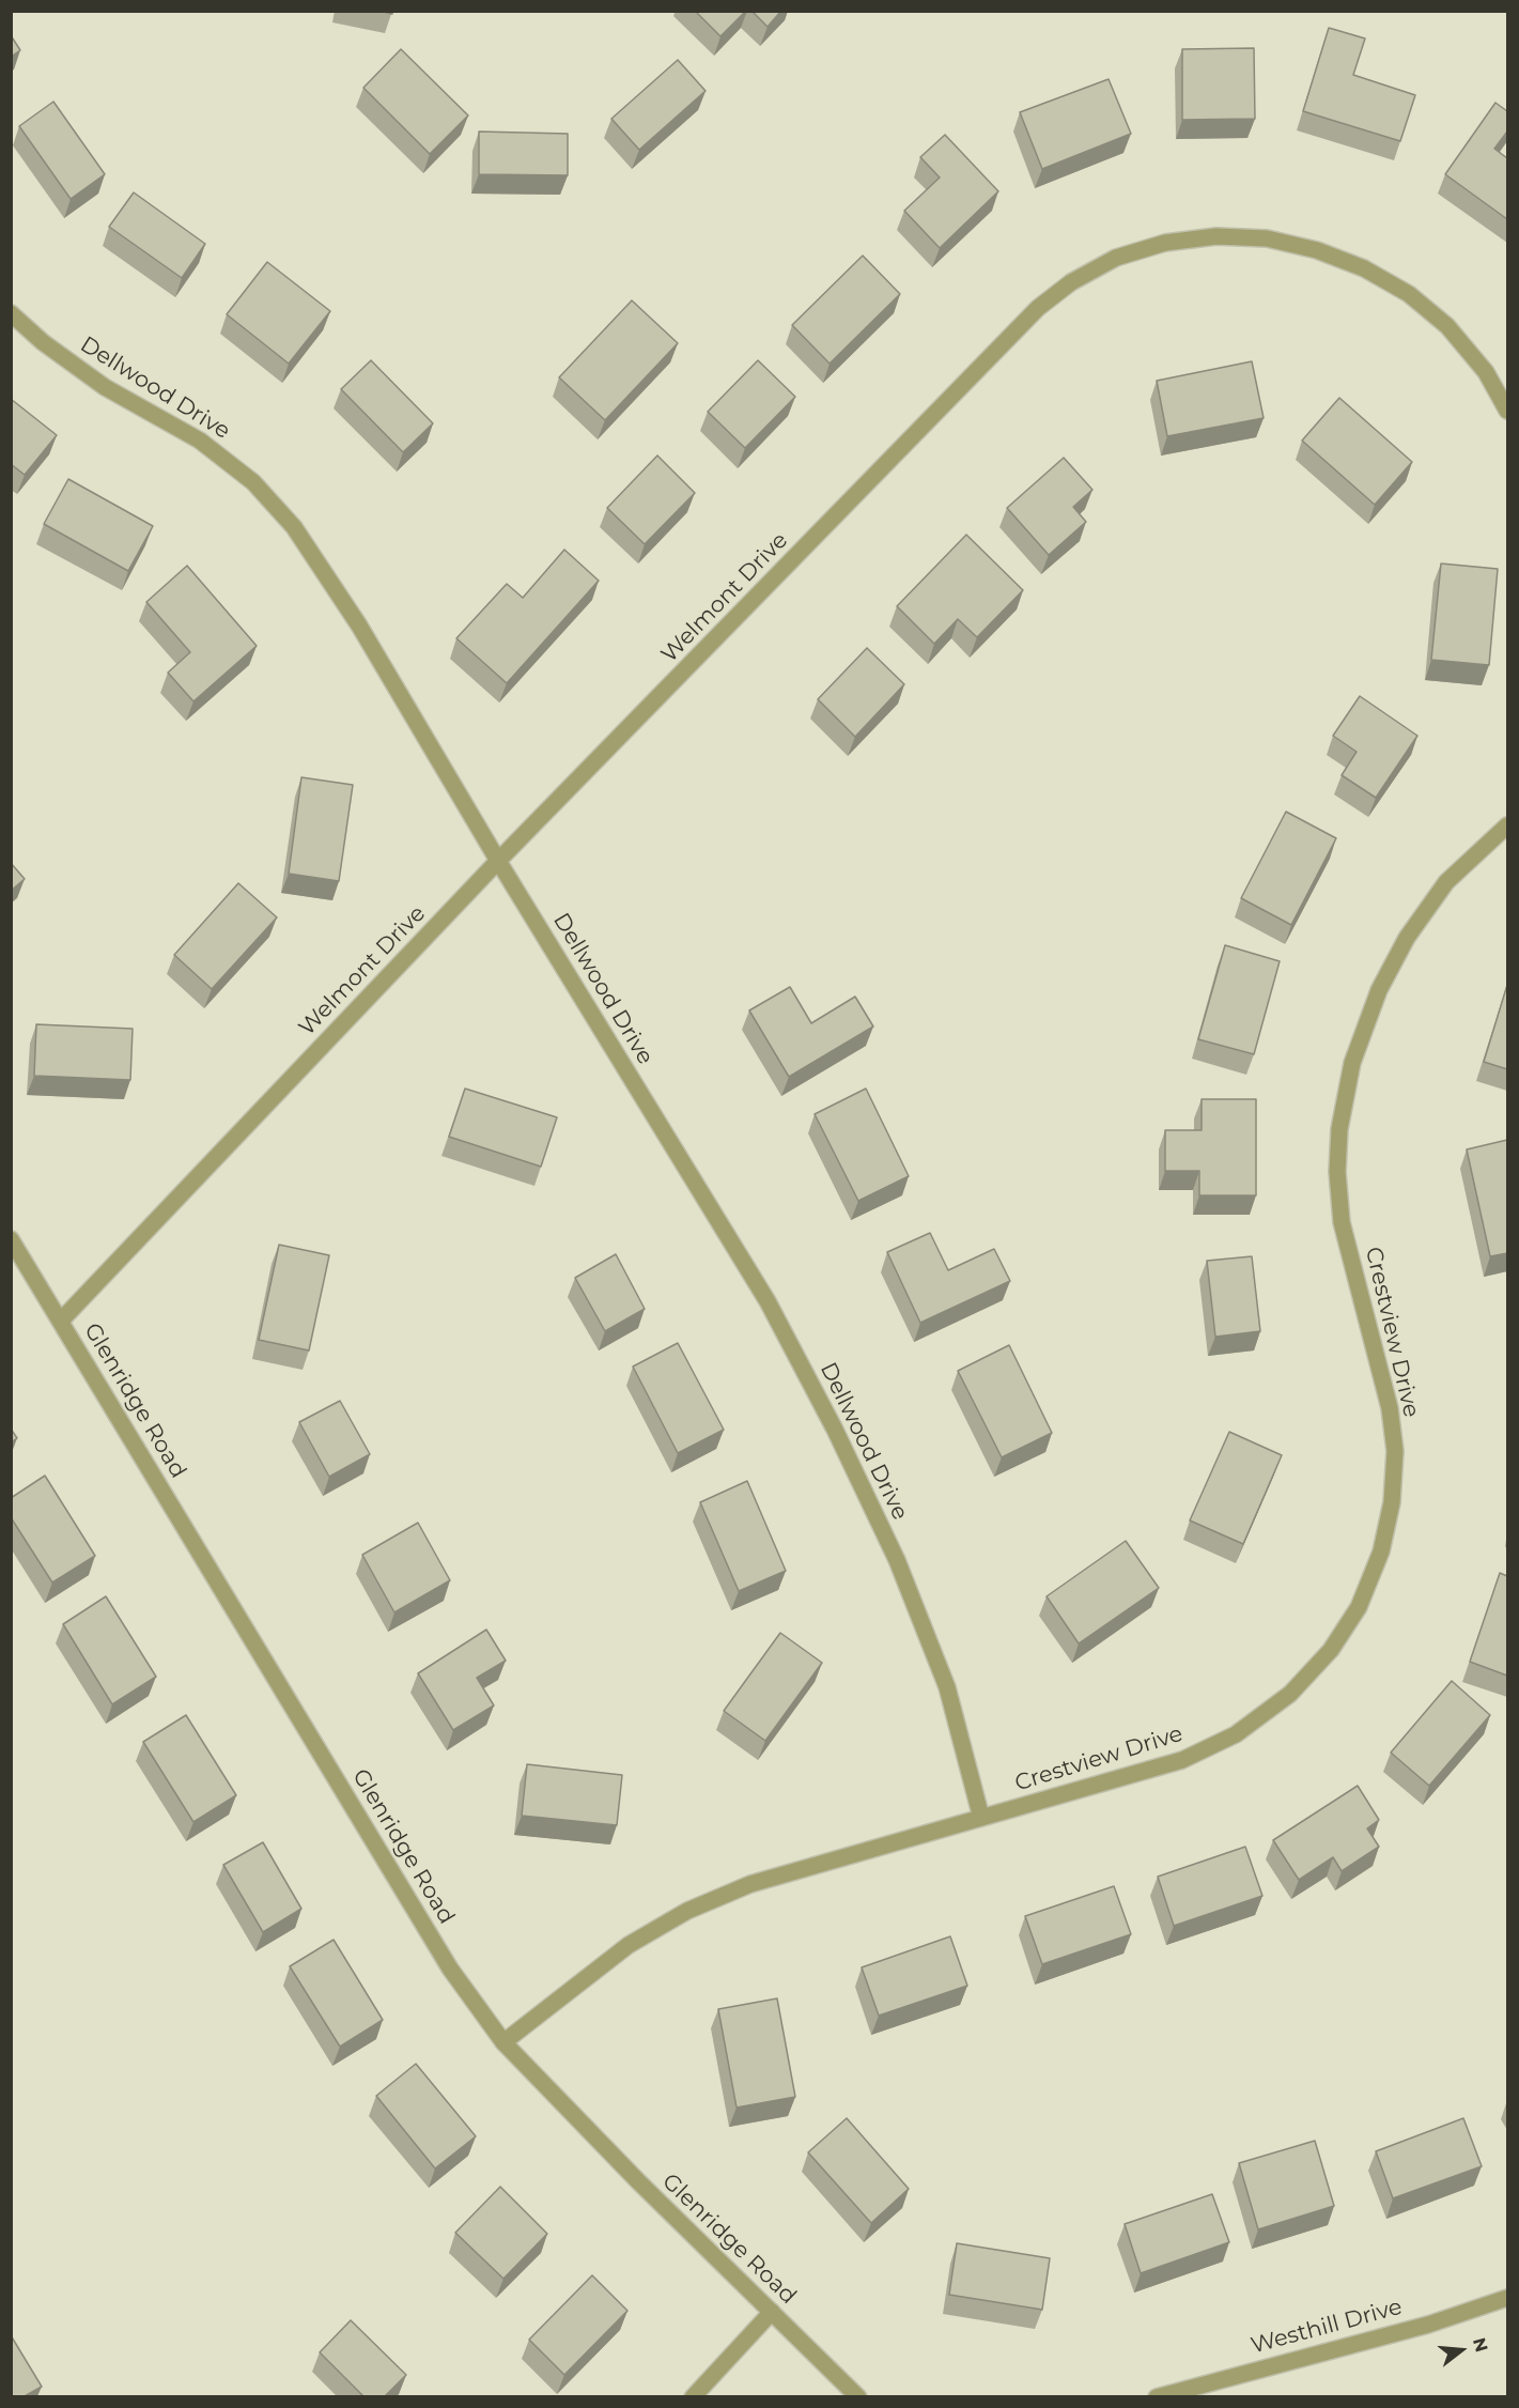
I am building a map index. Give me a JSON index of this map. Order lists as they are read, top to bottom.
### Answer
{
  "streets": {
    "street": [
      "Dellwood Drive",
      "Welmont Drive",
      "Crestview Drive",
      "Glenridge Road",
      "Westhill Drive"
    ]
  },
  "crossings": [
    ["Dellwood Drive", "Welmont Drive"],
    ["Dellwood Drive", "Crestview Drive"],
    ["Welmont Drive", "Glenridge Road"],
    ["Crestview Drive", "Glenridge Road"]
  ],
  "north": "right"
}
